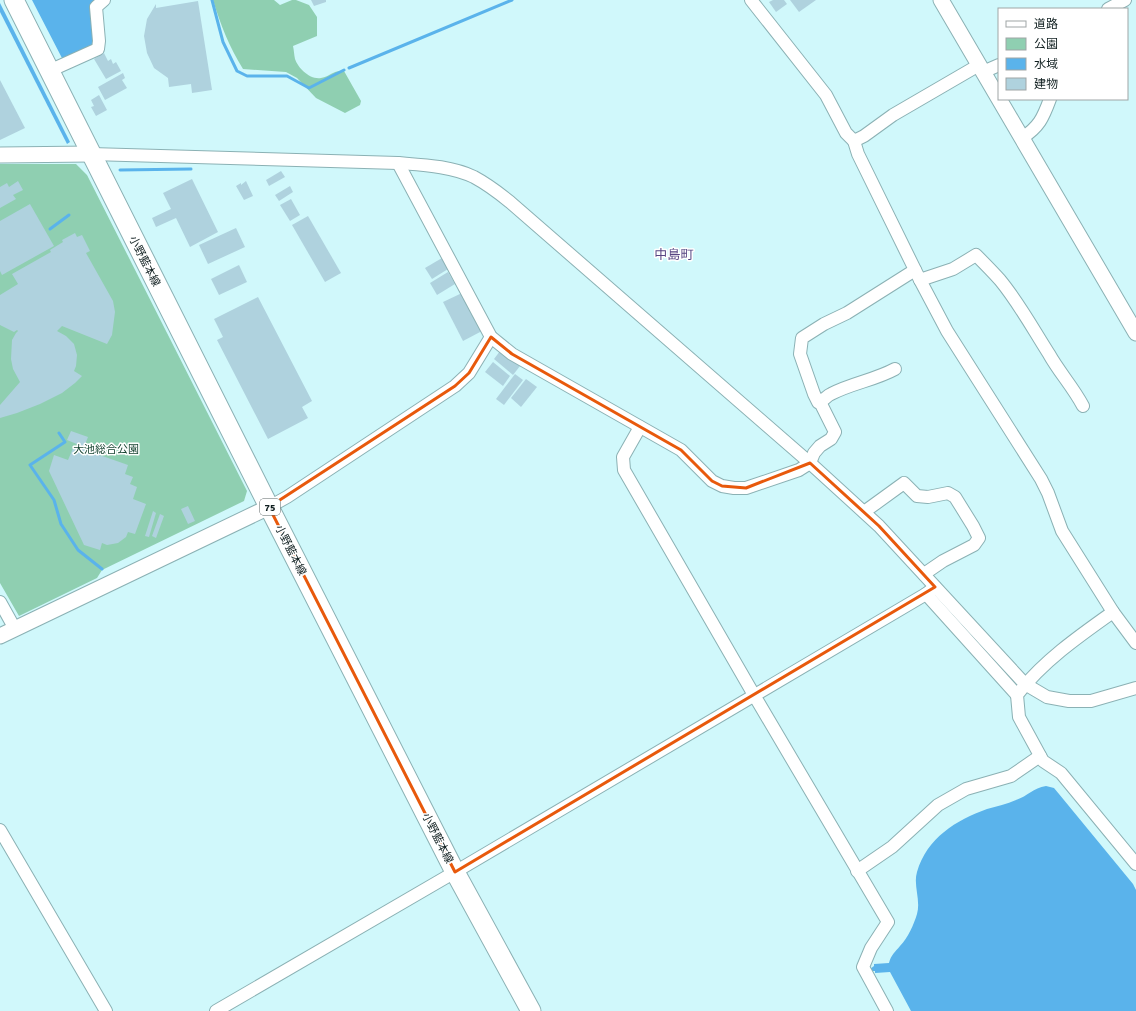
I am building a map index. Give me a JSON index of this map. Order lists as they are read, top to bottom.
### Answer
{
  "streets": {
    "main road": ["小野藍本線", "75"]
  },
  "districts": ["中島町"],
  "parks": ["大池総合公園"],
  "legend": [
    "道路",
    "公園",
    "水域",
    "建物"
  ]
}
